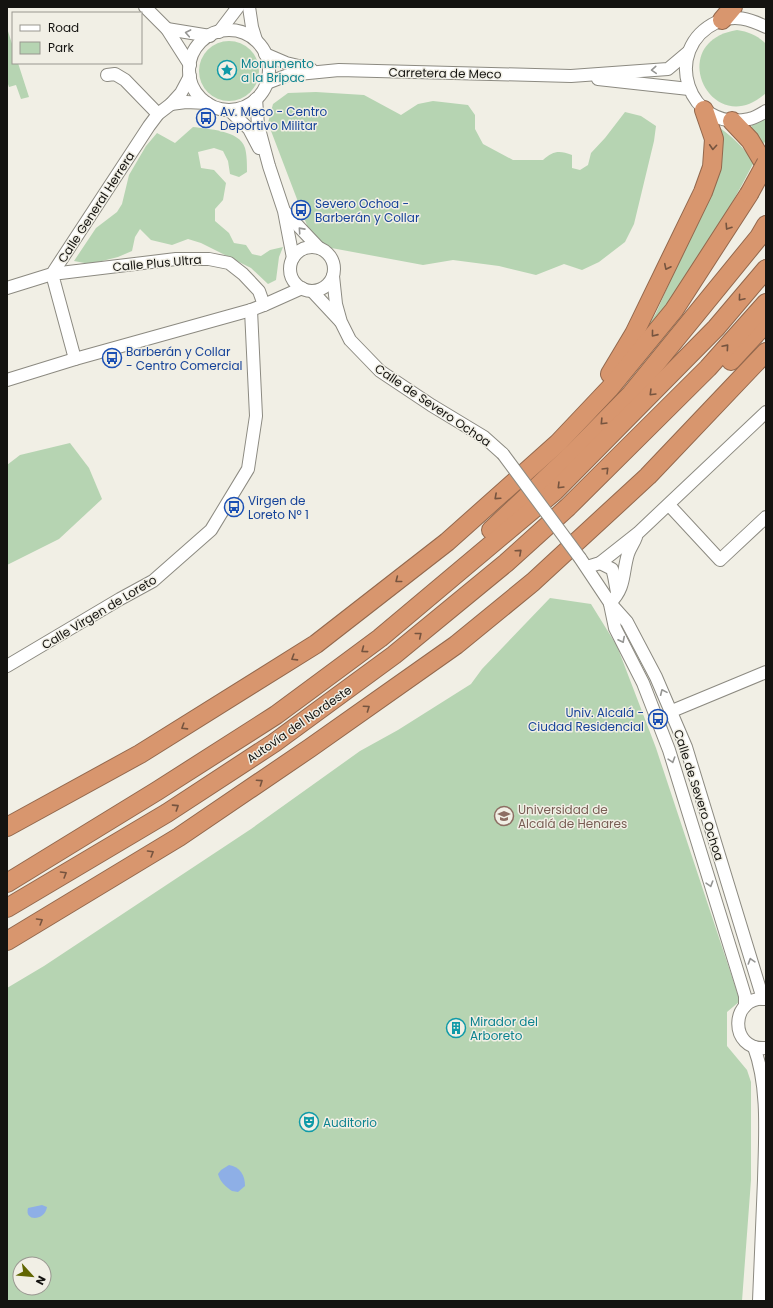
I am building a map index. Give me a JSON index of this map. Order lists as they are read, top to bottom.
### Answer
{
  "streets": {
    "highway": ["Autovía del Nordeste"],
    "street": [
      "Carretera de Meco",
      "Calle General Herrera",
      "Calle Plus Ultra",
      "Calle de Severo Ochoa",
      "Calle Virgen de Loreto"
    ]
  },
  "crossings": [
    ["Calle General Herrera", "Calle Plus Ultra"]
  ],
  "places": {
    "place": ["Monumento a la Bripac"],
    "bus stop": [
      "Av. Meco - Centro Deportivo Militar",
      "Severo Ochoa - Barberán y Collar",
      "Barberán y Collar - Centro Comercial",
      "Virgen de Loreto Nº 1",
      "Univ. Alcalá - Ciudad Residencial"
    ],
    "school or university": ["Universidad de Alcalá de Henares"],
    "building": ["Mirador del Arboreto"],
    "theatre": ["Auditorio"]
  },
  "legend": ["Road", "Park"],
  "north": "bottom right"
}
